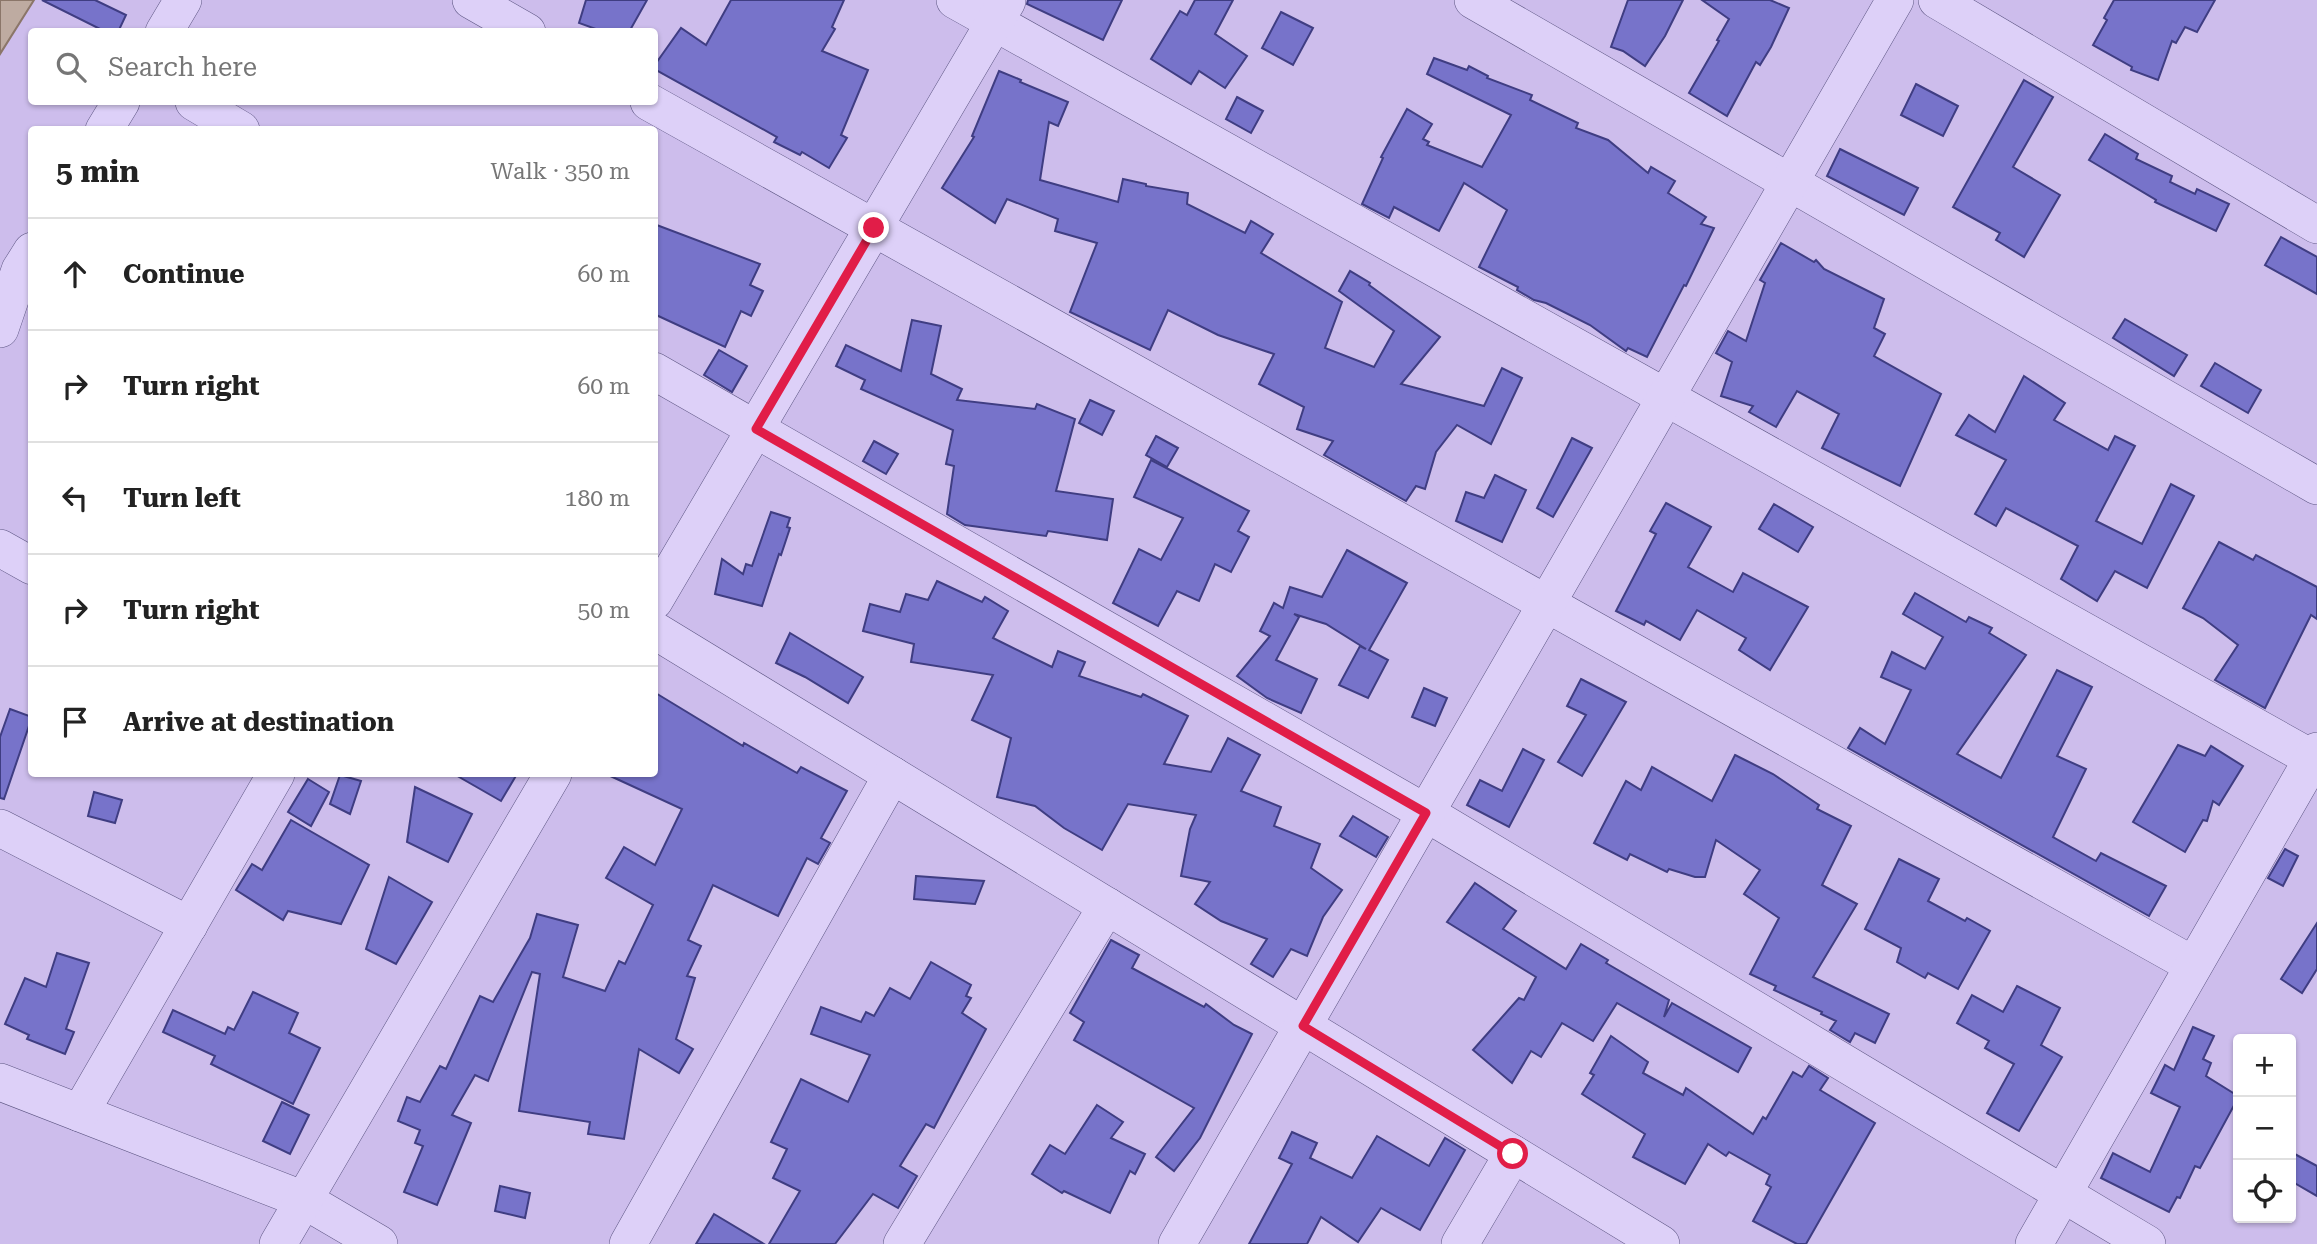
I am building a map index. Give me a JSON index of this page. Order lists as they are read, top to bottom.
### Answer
{
  "page": {
    "search": "Search here",
    "heading": ["5 min", "Walk · 350 m"],
    "list": [
      ["Continue", "60 m"],
      ["Turn right", "60 m"],
      ["Turn left", "180 m"],
      ["Turn right", "50 m"],
      "Arrive at destination"
    ],
    "map_buttons": ["+", "−"]
  }
}
